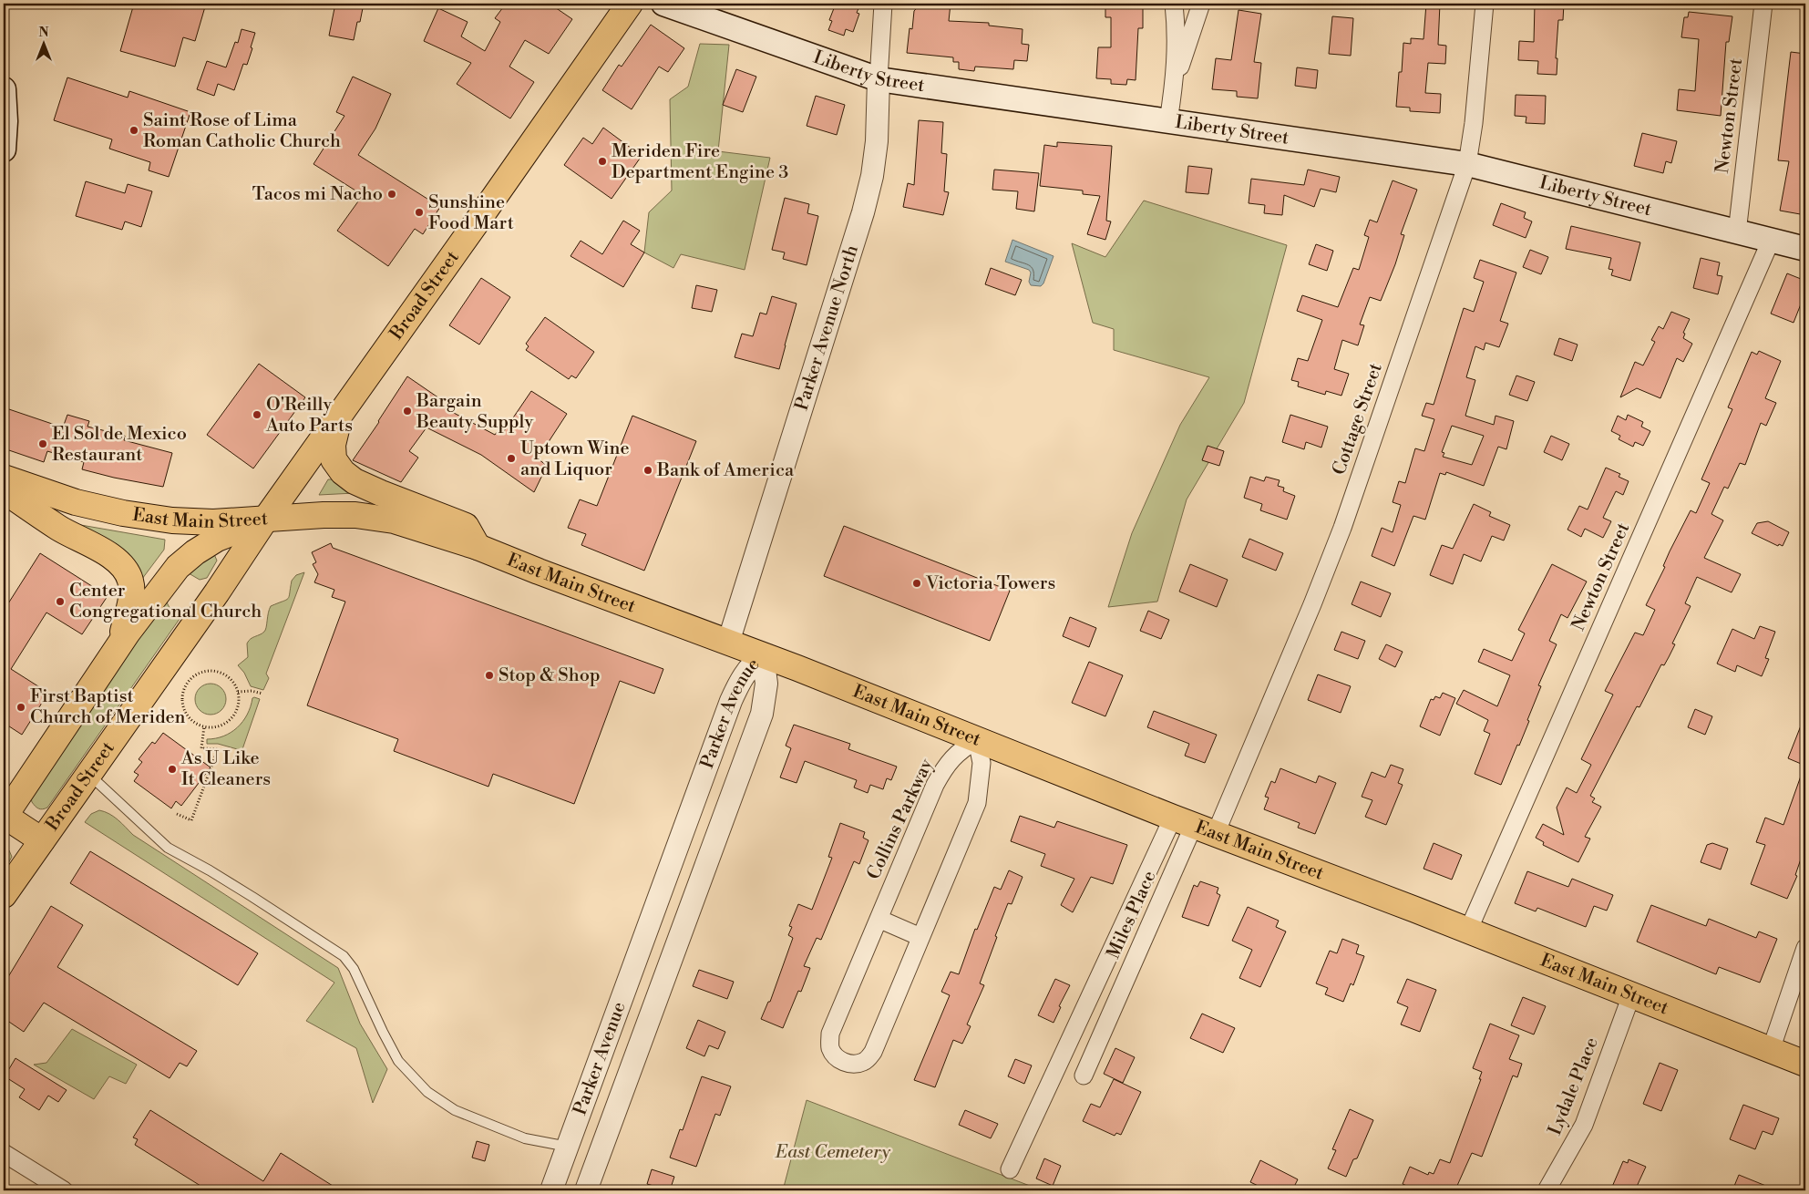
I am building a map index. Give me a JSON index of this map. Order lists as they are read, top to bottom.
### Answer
{
  "streets": {
    "main road": ["Liberty Street", "Broad Street", "East Main Street"],
    "street": [
      "Newton Street",
      "Parker Avenue North",
      "Cottage Street",
      "Parker Avenue",
      "Collins Parkway",
      "Miles Place",
      "Lydale Place"
    ]
  },
  "crossings": [
    ["Liberty Street", "Newton Street"],
    ["Liberty Street", "Parker Avenue North"],
    ["Liberty Street", "Cottage Street"],
    ["Newton Street", "East Main Street"],
    ["Broad Street", "East Main Street"],
    ["Parker Avenue North", "East Main Street"],
    ["Cottage Street", "East Main Street"],
    ["Cottage Street", "Miles Place"],
    ["East Main Street", "Parker Avenue"],
    ["East Main Street", "Collins Parkway"],
    ["East Main Street", "Miles Place"],
    ["East Main Street", "Lydale Place"]
  ],
  "parks": ["East Cemetery"],
  "places": [
    "Saint Rose of Lima Roman Catholic Church",
    "Meriden Fire Department Engine 3",
    "Tacos mi Nacho",
    "Sunshine Food Mart",
    "Bargain Beauty Supply",
    "O'Reilly Auto Parts",
    "El Sol de Mexico Restaurant",
    "Uptown Wine and Liquor",
    "Bank of America",
    "Victoria Towers",
    "Center Congregational Church",
    "Stop & Shop",
    "First Baptist Church of Meriden",
    "As U Like It Cleaners"
  ],
  "north": "top"
}
